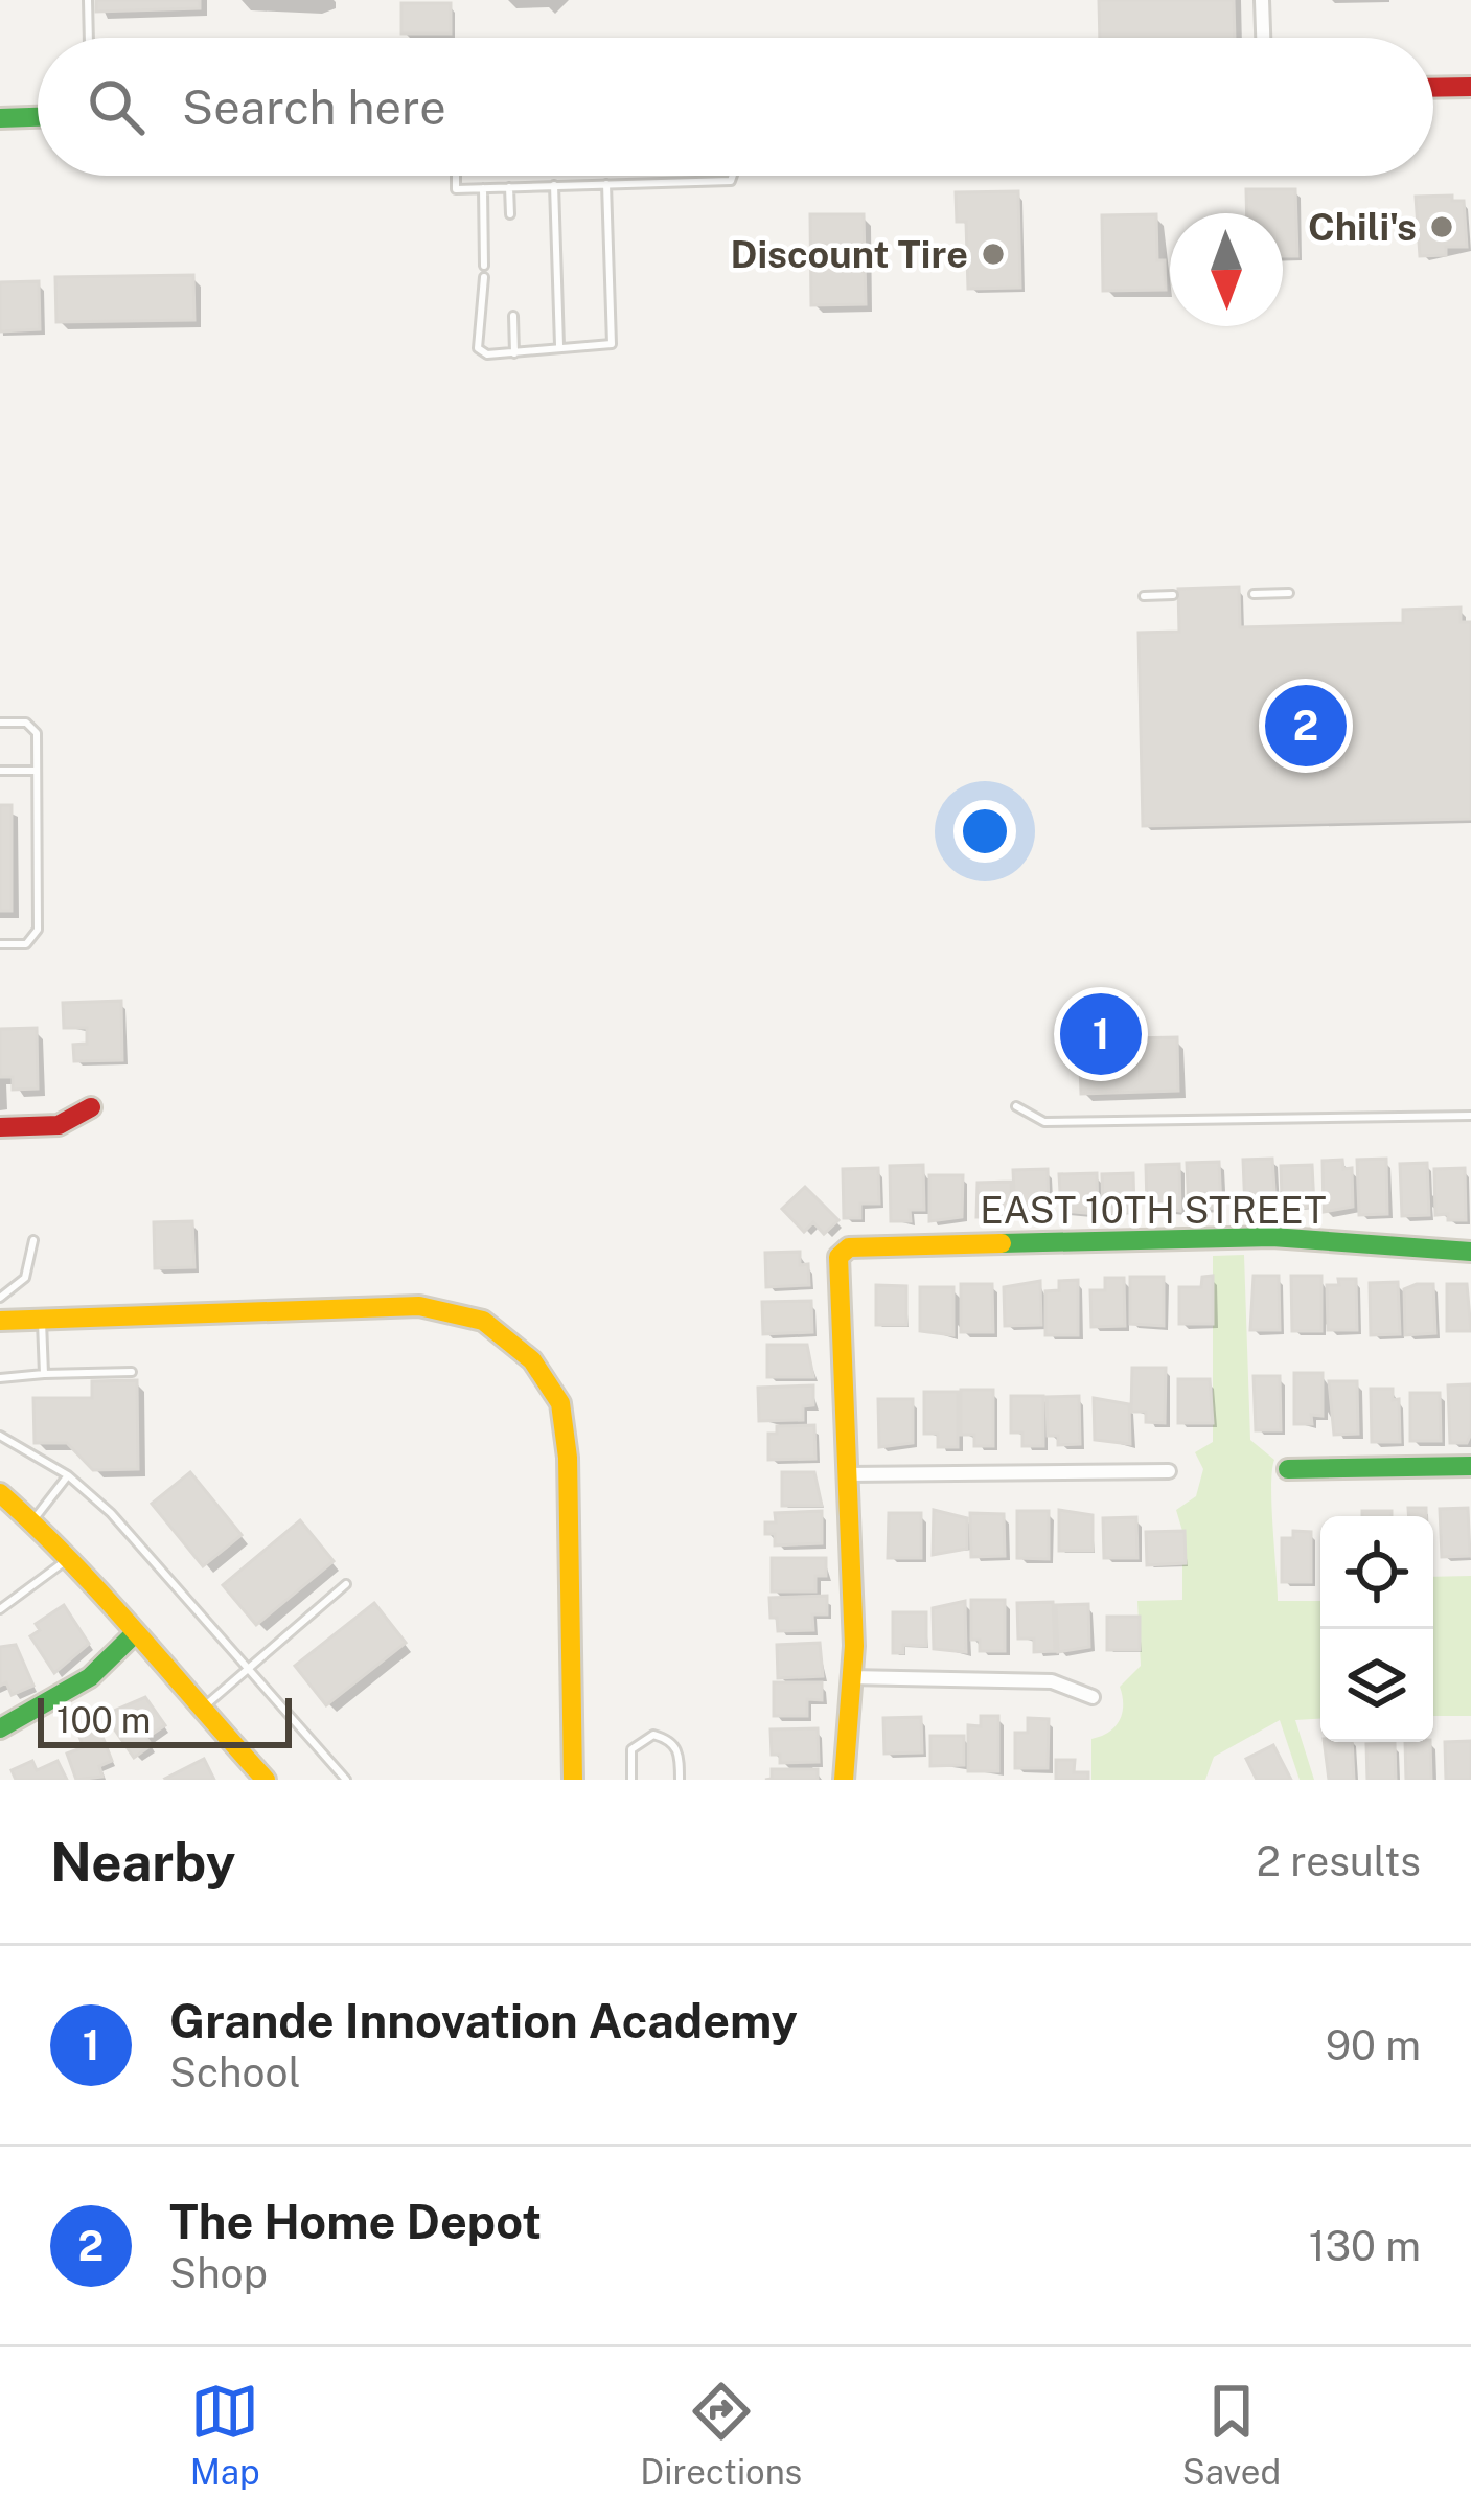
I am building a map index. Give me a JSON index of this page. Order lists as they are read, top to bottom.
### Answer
{
  "streets": {
    "street": ["EAST 10TH STREET"]
  },
  "places": ["Chili's", "Discount Tire"],
  "scale_bar": "100 m",
  "north": "bottom",
  "page": {
    "search": "Search here",
    "pins": ["2", "1"],
    "scale": "100 m",
    "heading": ["Nearby", "2 results"],
    "list": [
      {
        "mark": "1",
        "name": "Grande Innovation Academy",
        "note": "School",
        "value": "90 m"
      },
      {
        "mark": "2",
        "name": "The Home Depot",
        "note": "Shop",
        "value": "130 m"
      }
    ],
    "nav": ["Map", "Directions", "Saved"]
  }
}
